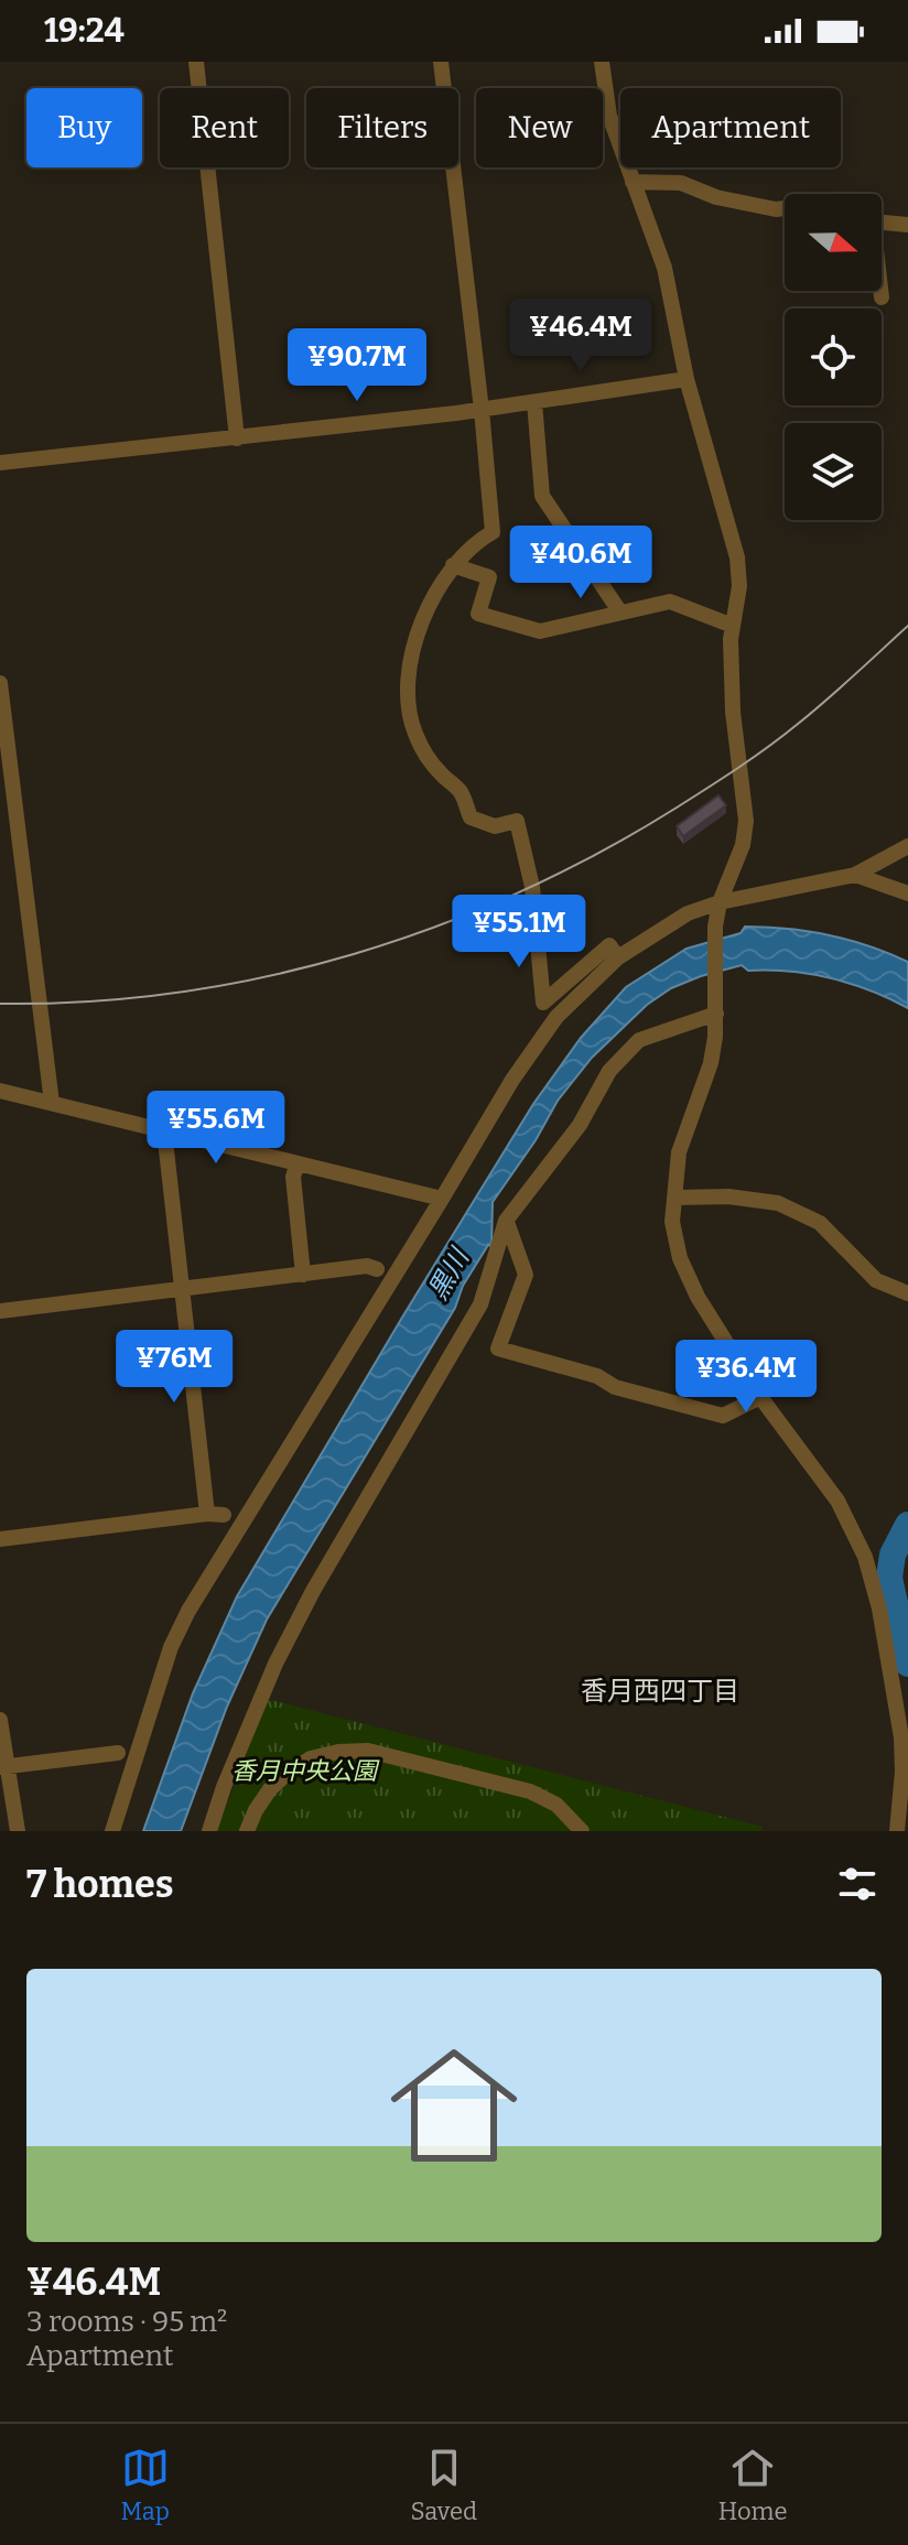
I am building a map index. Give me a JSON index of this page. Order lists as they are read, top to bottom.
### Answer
{
  "districts": ["香月西四丁目"],
  "water": ["黒川"],
  "parks": ["香月中央公園"],
  "north": "right",
  "page": {
    "status": "19:24",
    "chip": [
      "Buy",
      "Rent",
      "Filters",
      "New",
      "Apartment"
    ],
    "price": [
      "¥46.4M",
      "¥90.7M",
      "¥40.6M",
      "¥55.1M",
      "¥55.6M",
      "¥76M",
      "¥36.4M"
    ],
    "heading": "7 homes",
    "list": [
      {
        "name": "¥46.4M",
        "note": "3 rooms · 95 m² · Apartment"
      }
    ],
    "tabs": ["Map", "Saved", "Home"]
  }
}
